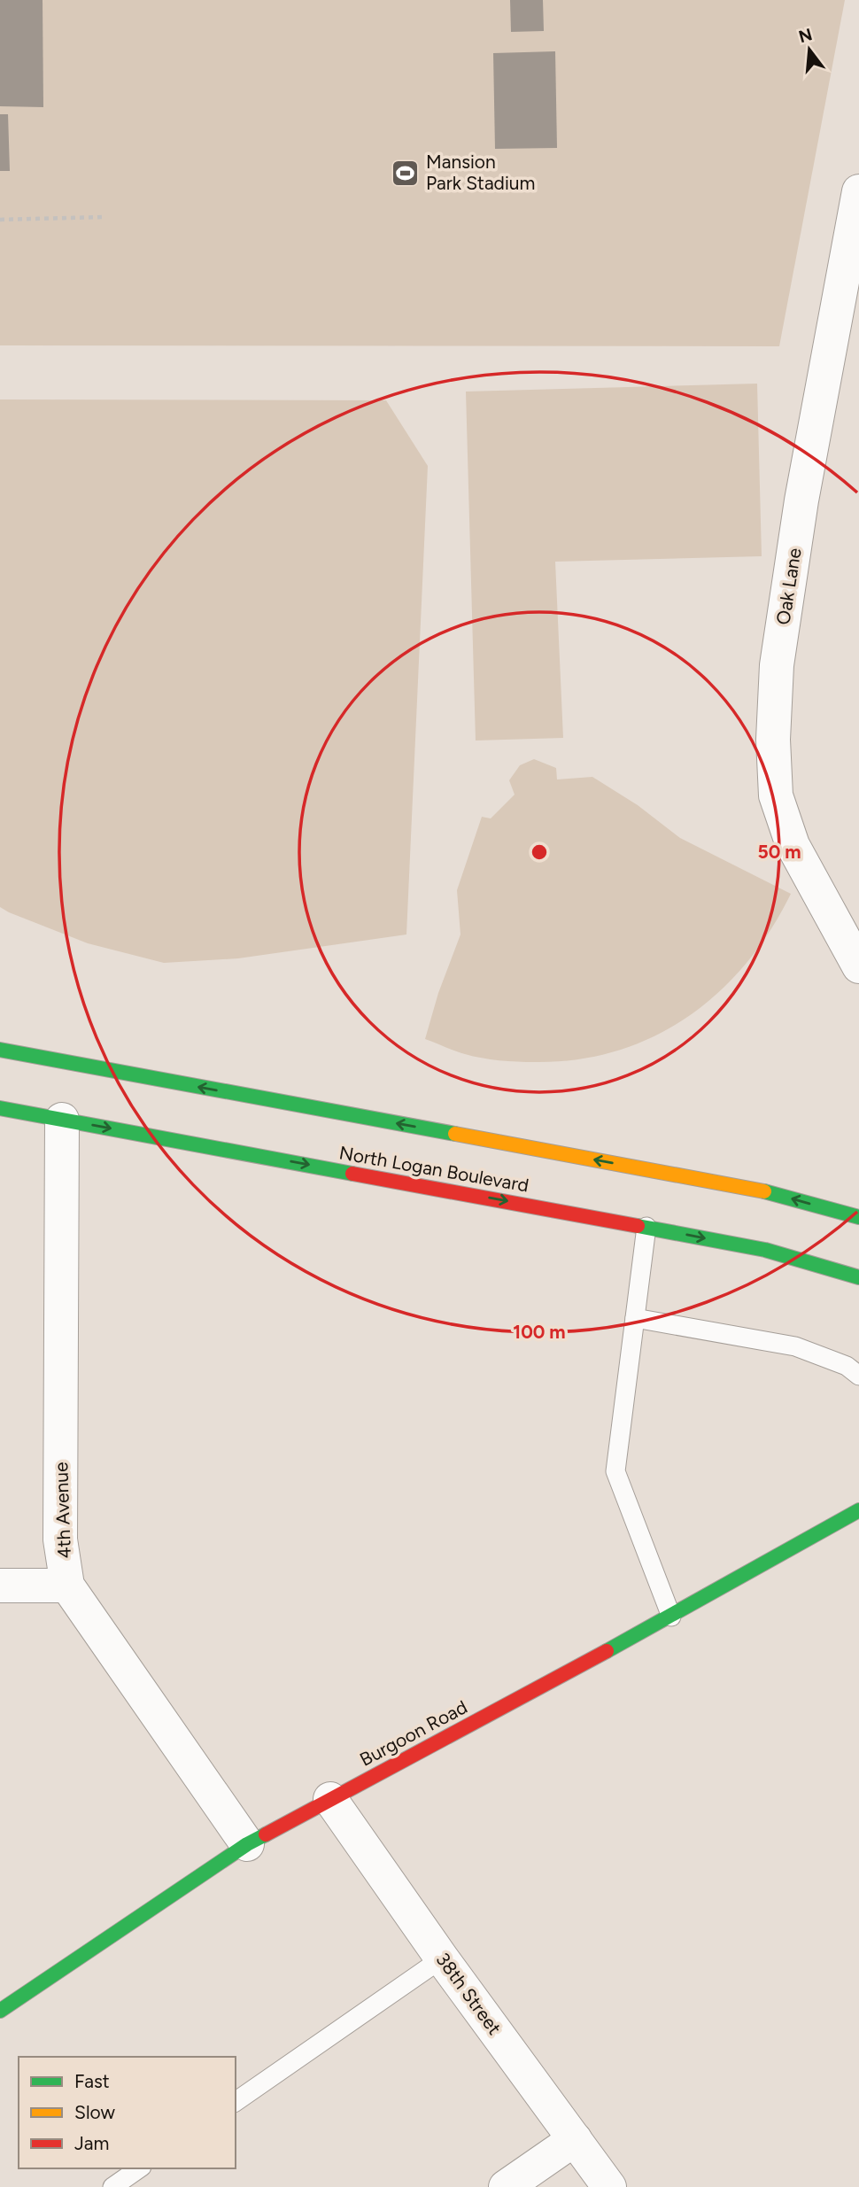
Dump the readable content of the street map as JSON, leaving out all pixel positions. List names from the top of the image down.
{
  "streets": {
    "main road": ["North Logan Boulevard", "Burgoon Road"],
    "street": ["Oak Lane", "4th Avenue", "38th Street"]
  },
  "crossings": [
    ["North Logan Boulevard", "4th Avenue"],
    ["4th Avenue", "Burgoon Road"],
    ["Burgoon Road", "38th Street"]
  ],
  "places": {
    "sports": ["Mansion Park Stadium"]
  },
  "legend": ["Fast", "Slow", "Jam"],
  "north": "top",
  "rings": ["50 m", "100 m"]
}
